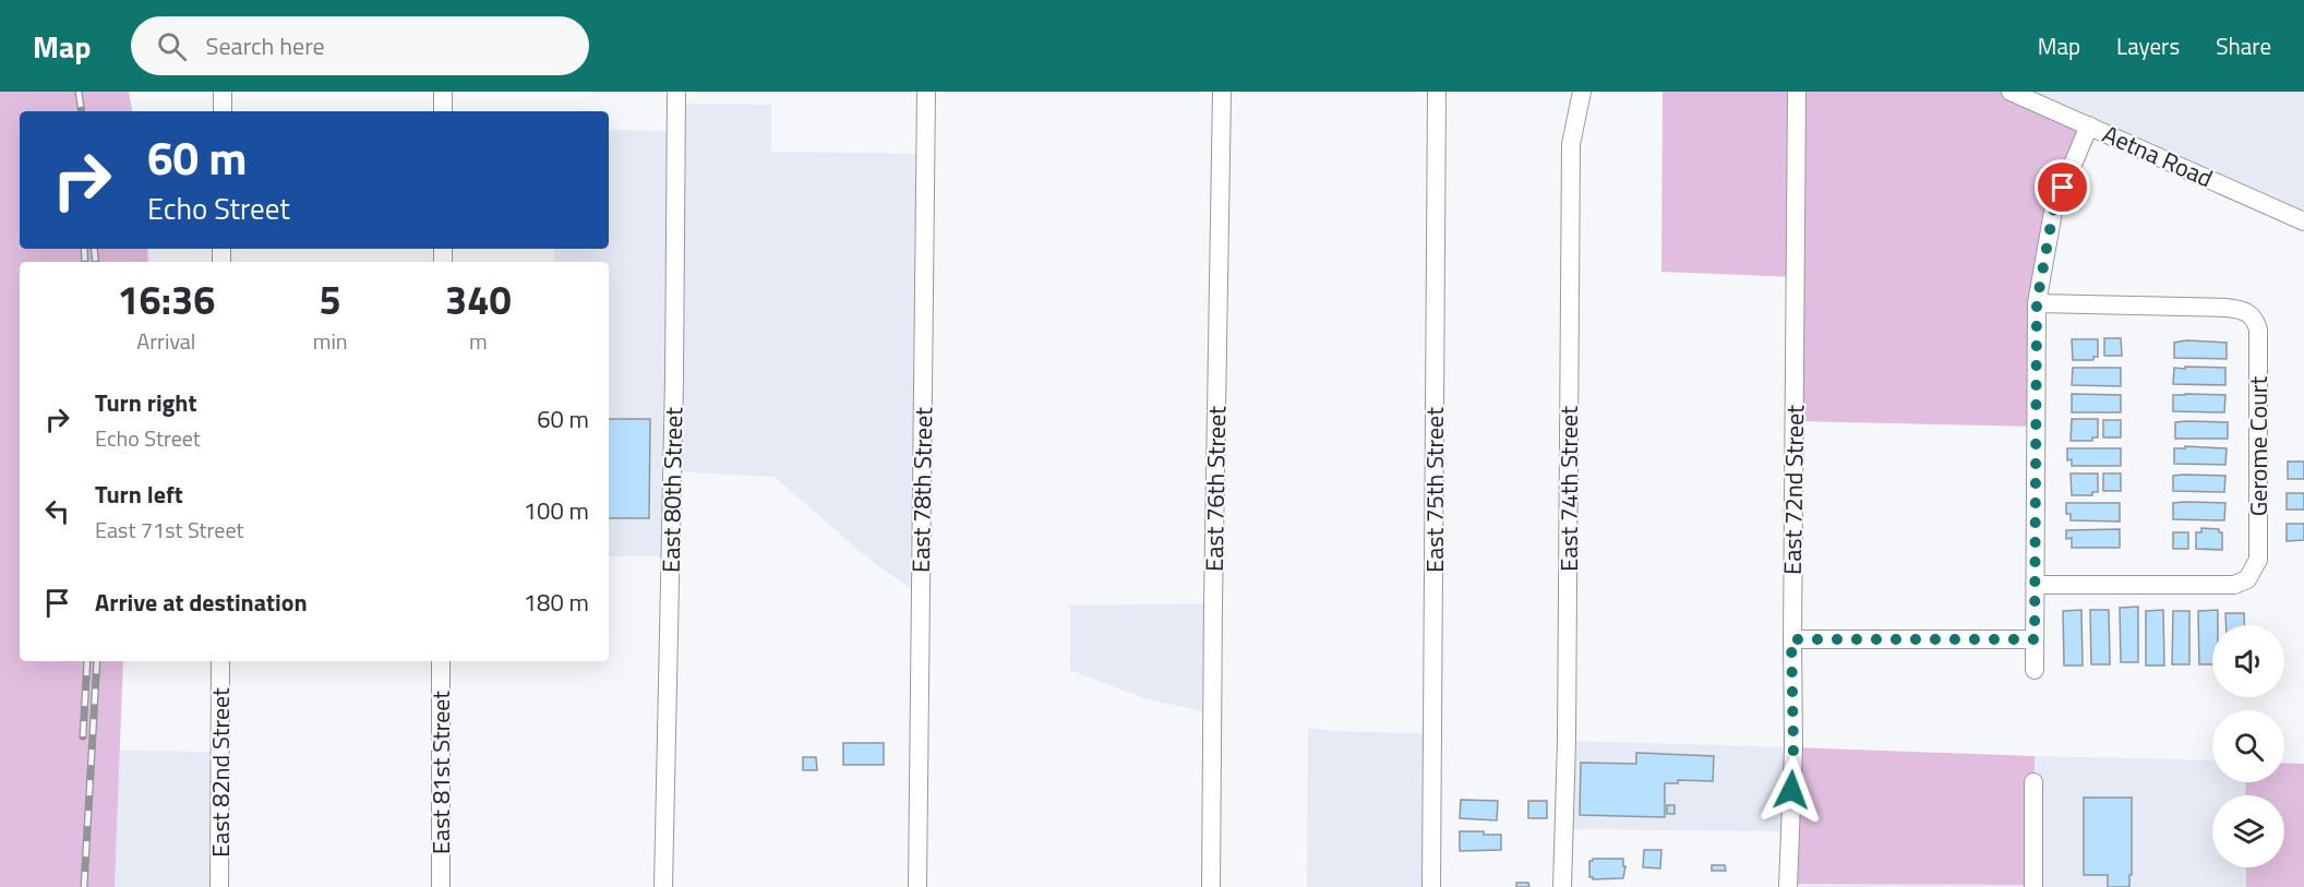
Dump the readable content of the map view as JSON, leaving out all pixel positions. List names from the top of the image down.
{
  "streets": {
    "street": [
      "Aetna Road",
      "Gerome Court",
      "East 76th Street",
      "East 74th Street",
      "East 80th Street",
      "East 78th Street",
      "East 75th Street",
      "East 72nd Street",
      "East 82nd Street",
      "East 81st Street"
    ]
  },
  "page": {
    "header": "Map",
    "search": "Search here",
    "nav": ["Map", "Layers", "Share"],
    "turn": ["60 m", "Echo Street"],
    "eta": [
      "16:36",
      "Arrival",
      "5",
      "min",
      "340",
      "m"
    ],
    "list": [
      {
        "name": "Turn right",
        "note": "Echo Street",
        "value": "60 m"
      },
      {
        "name": "Turn left",
        "note": "East 71st Street",
        "value": "100 m"
      },
      {
        "name": "Arrive at destination",
        "value": "180 m"
      }
    ]
  }
}
